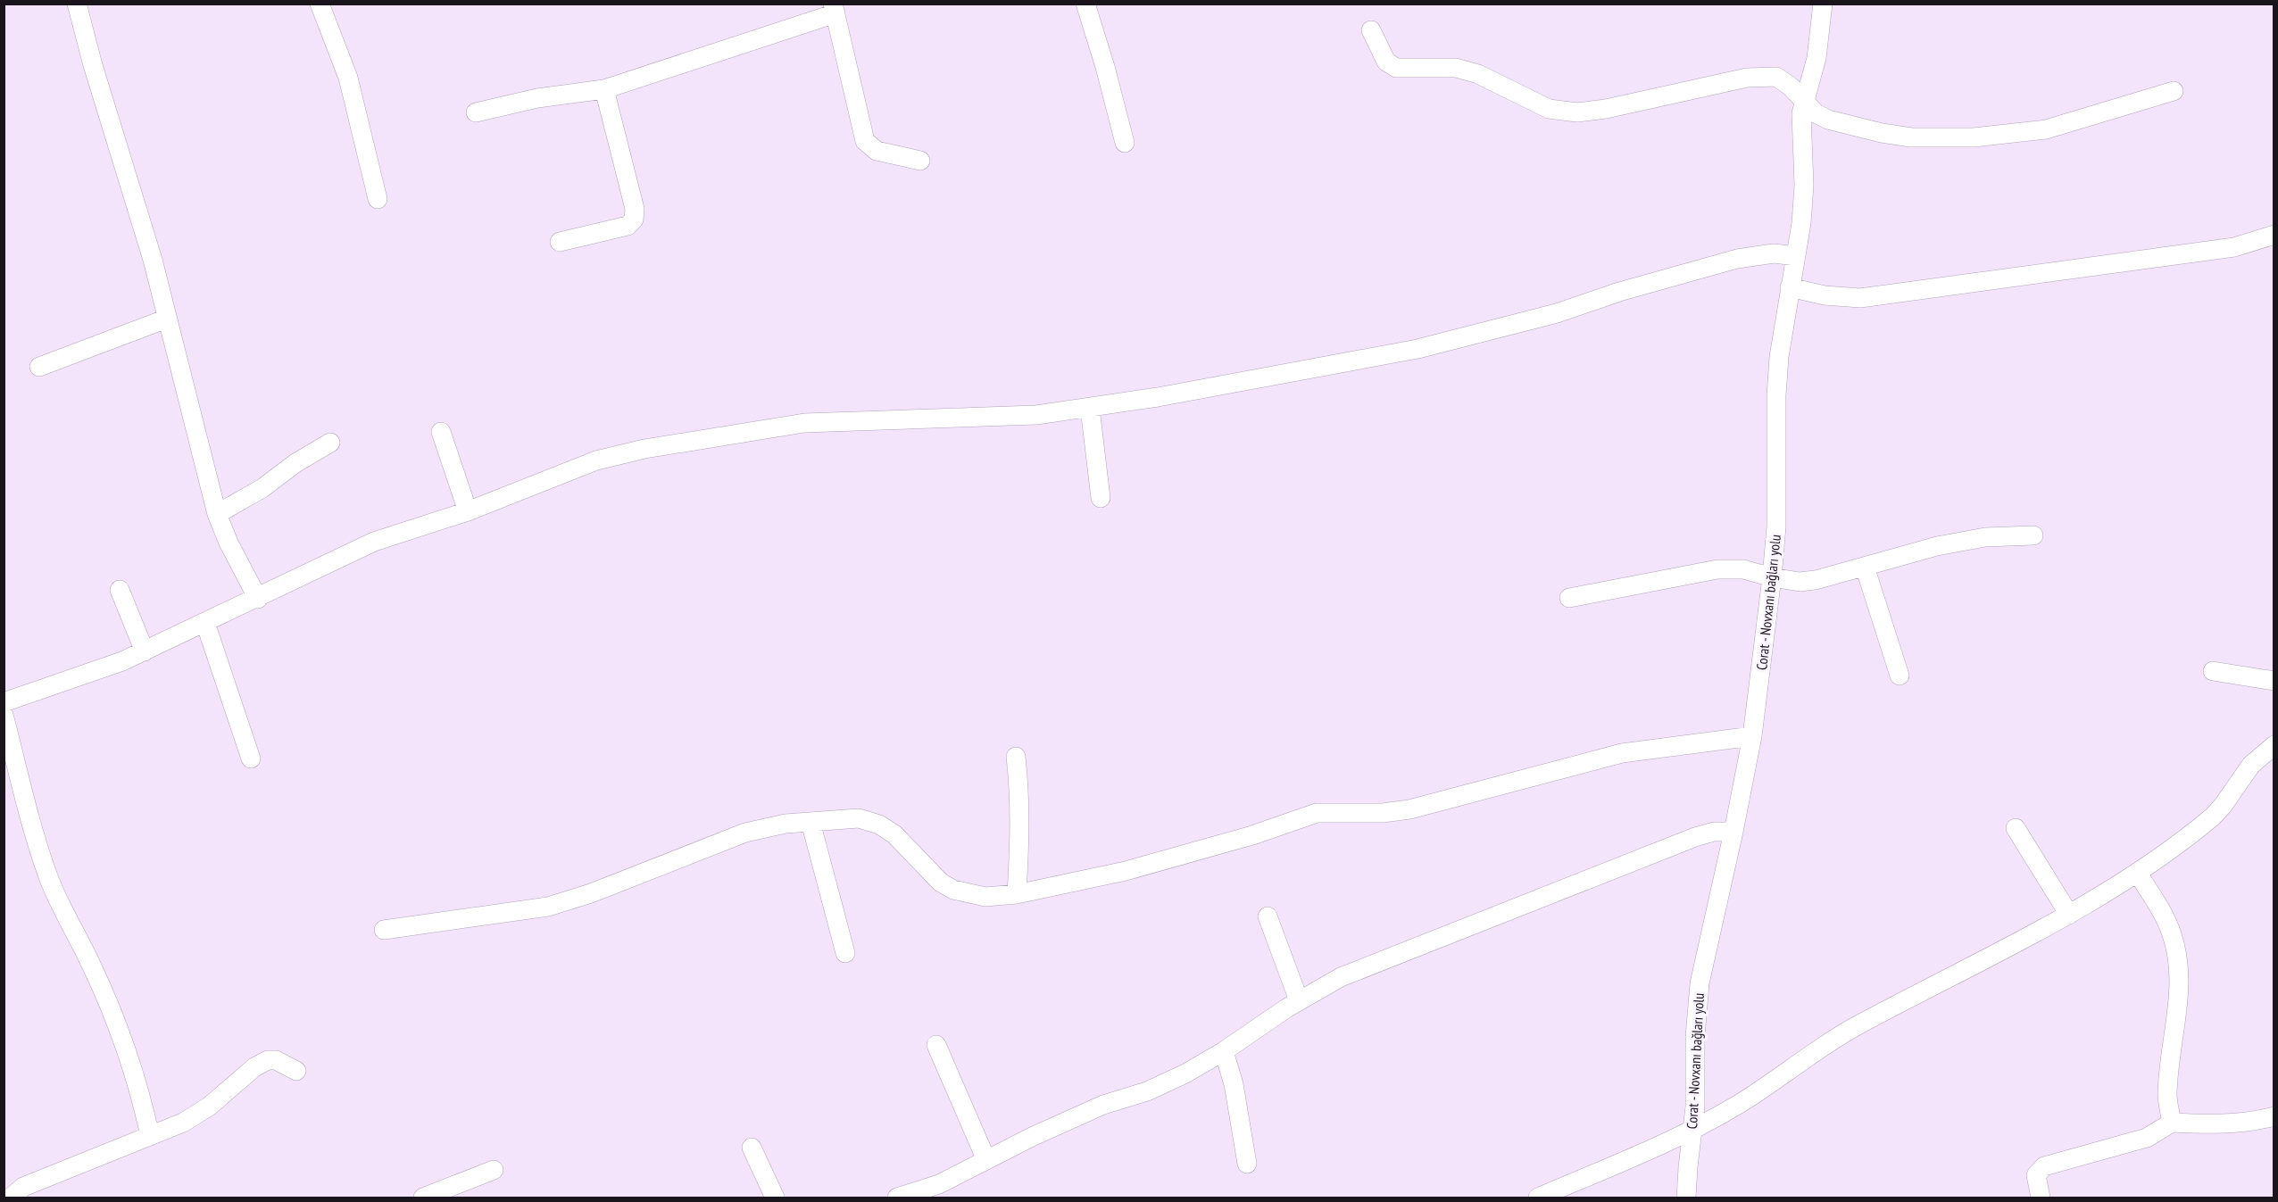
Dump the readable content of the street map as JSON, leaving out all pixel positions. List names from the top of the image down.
{
  "streets": {
    "street": ["Corat - Novxanı bağları yolu"]
  }
}
